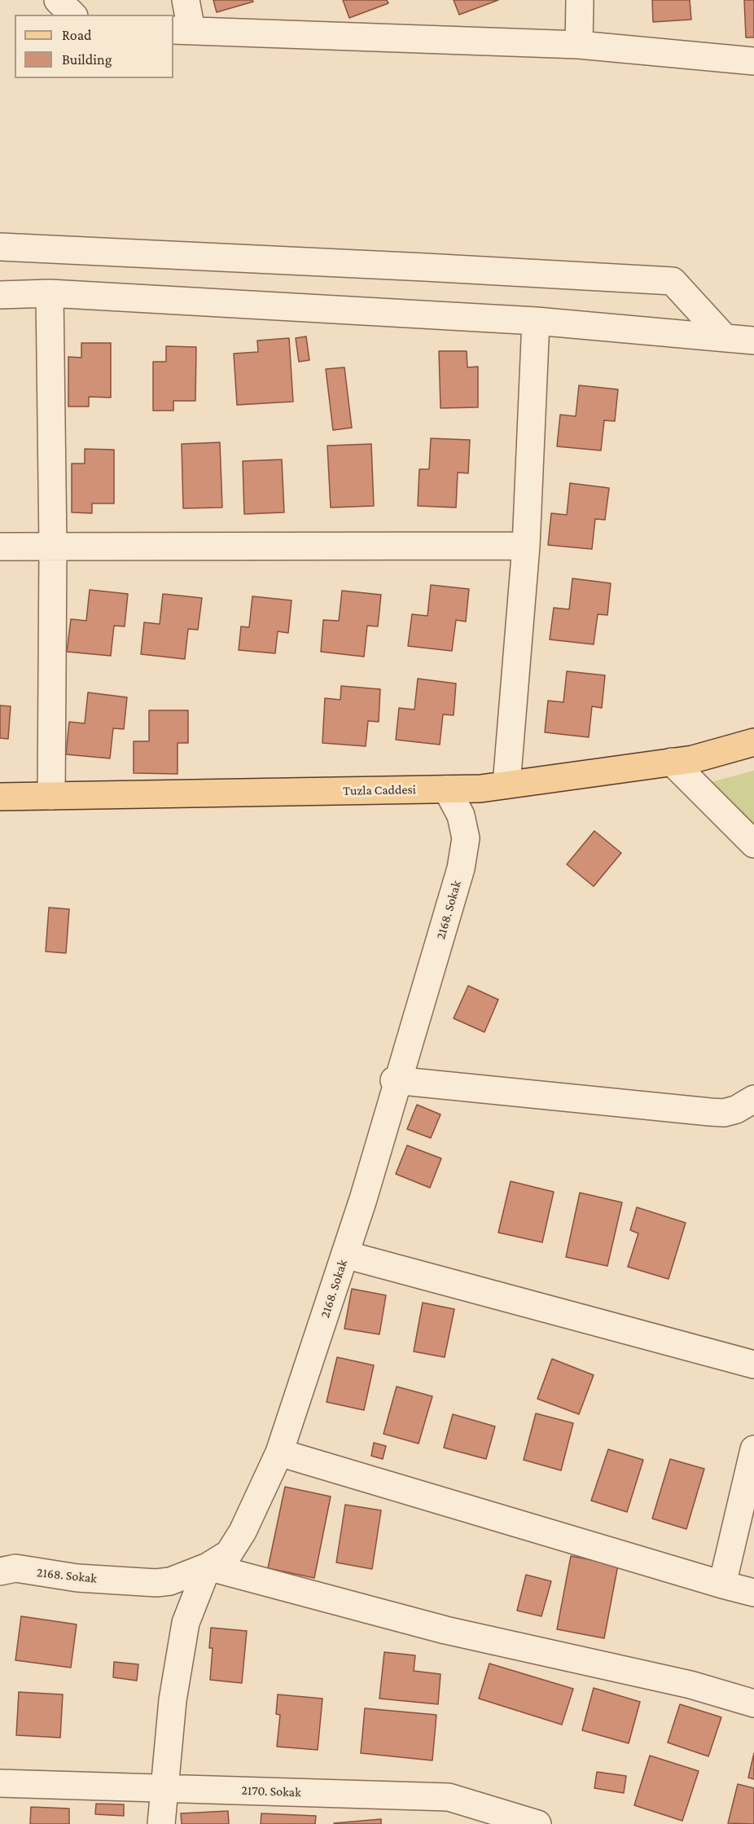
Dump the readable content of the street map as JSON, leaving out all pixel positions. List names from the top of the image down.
{
  "streets": {
    "main road": ["Tuzla Caddesi"],
    "street": ["2168. Sokak", "2170. Sokak"]
  },
  "crossings": [
    ["Tuzla Caddesi", "2168. Sokak"]
  ],
  "legend": ["Road", "Building"]
}
